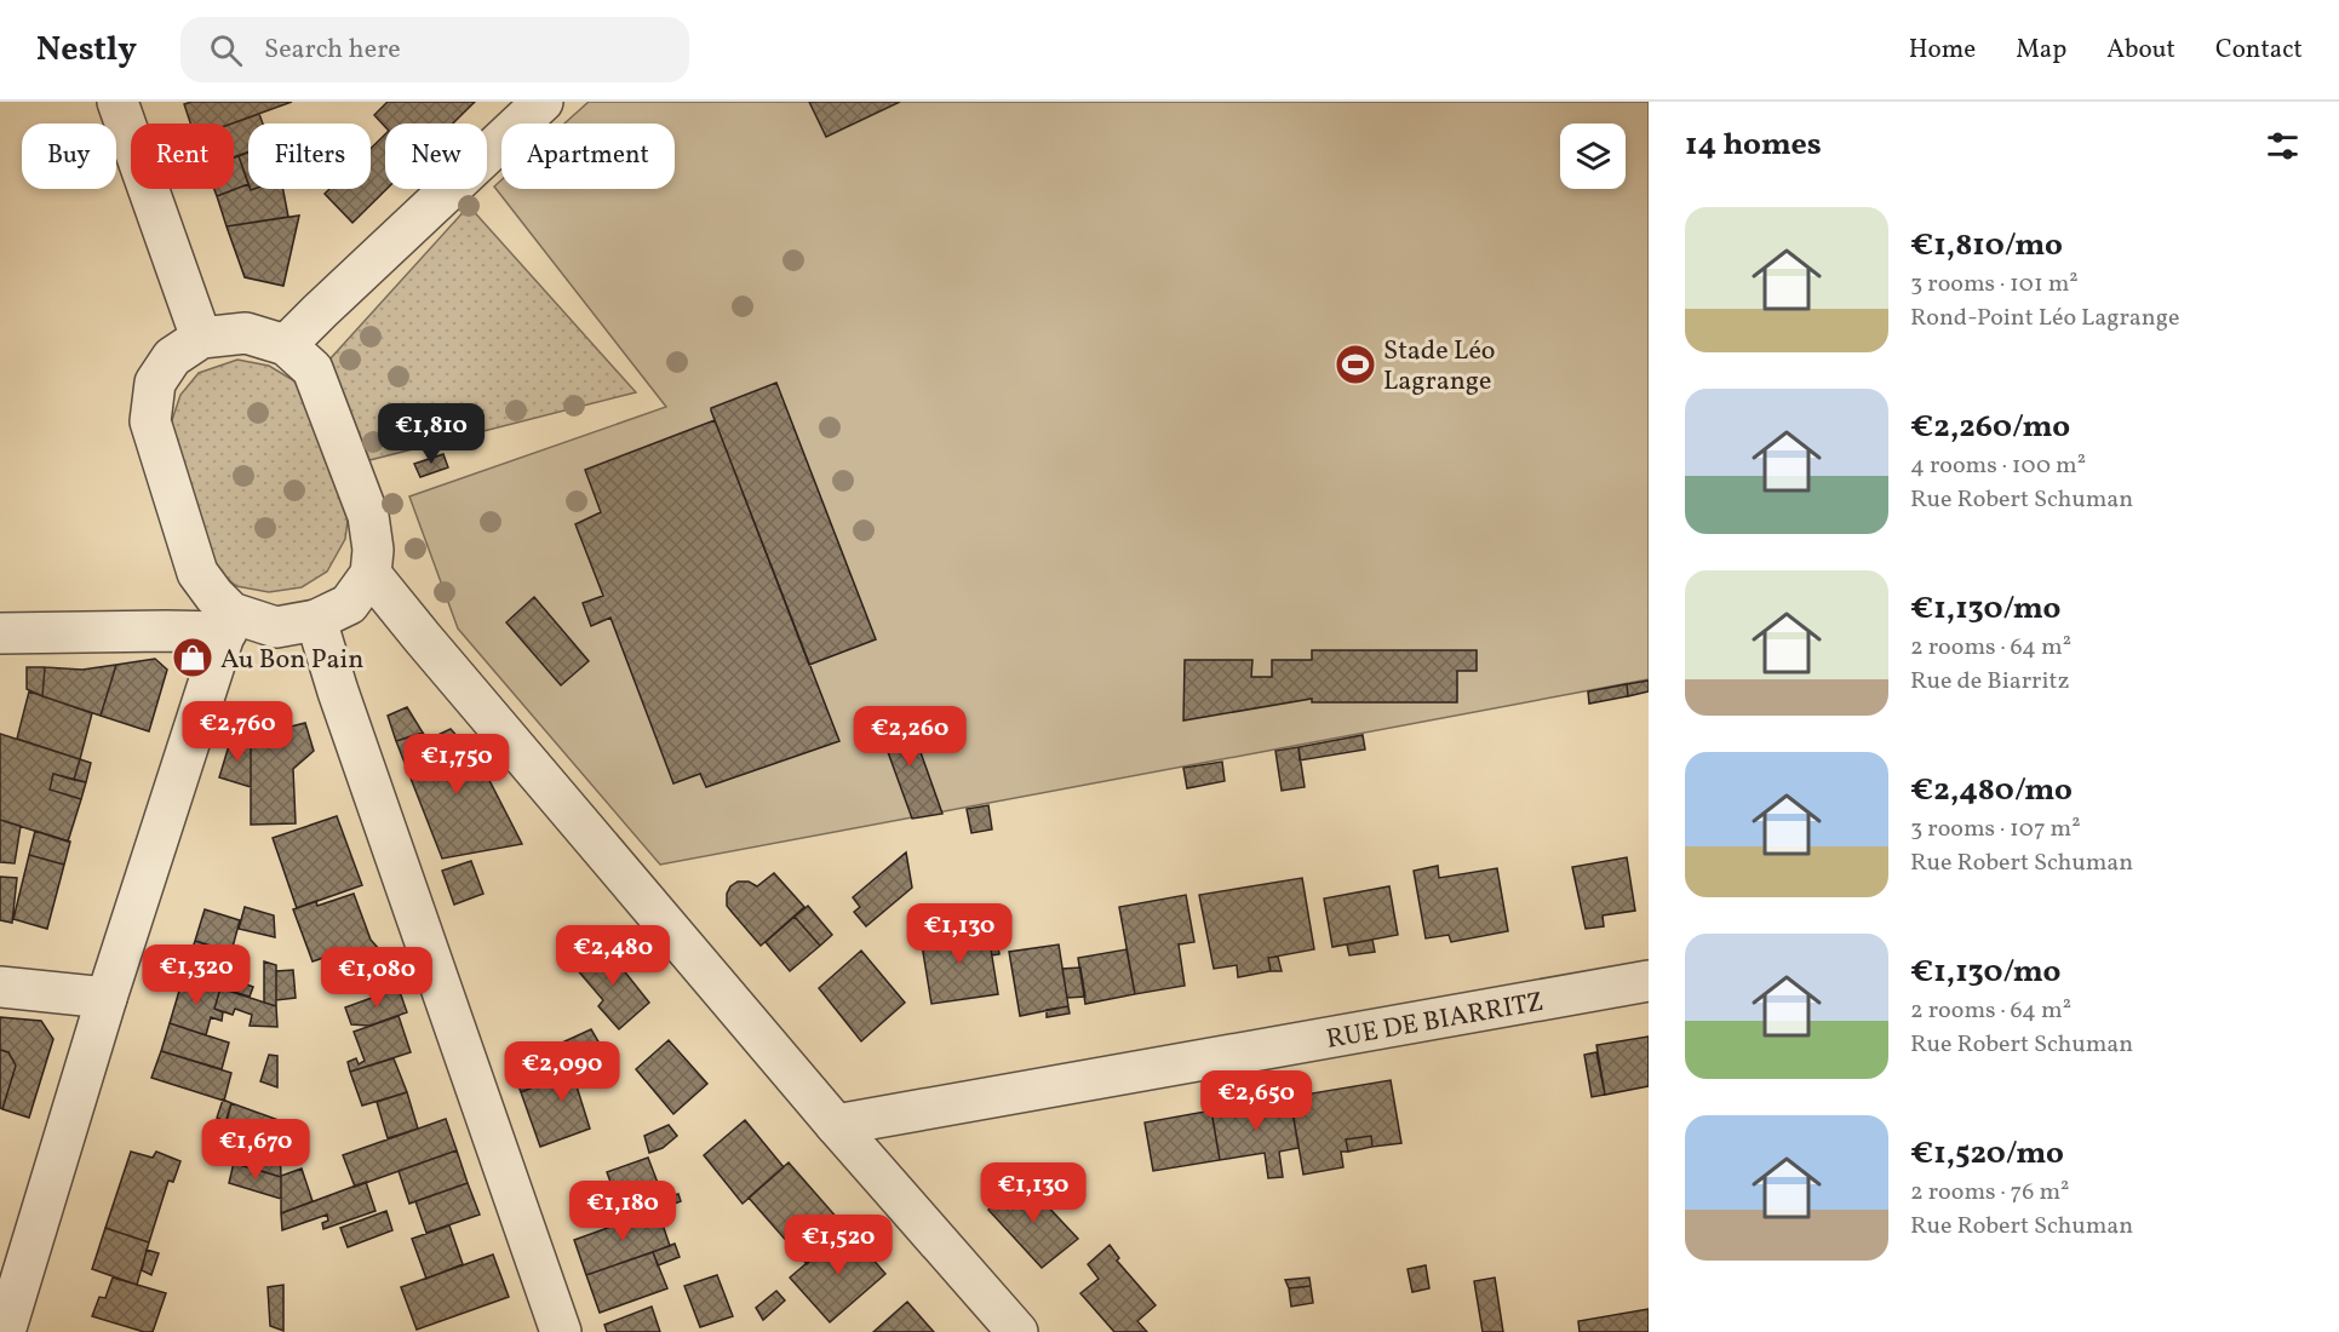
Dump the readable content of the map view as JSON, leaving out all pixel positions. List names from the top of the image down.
{
  "streets": {
    "street": ["RUE DE BIARRITZ"]
  },
  "places": {
    "sports": ["Stade Léo Lagrange"],
    "shop": ["Au Bon Pain"]
  },
  "page": {
    "header": "Nestly",
    "search": "Search here",
    "nav": [
      "Home",
      "Map",
      "About",
      "Contact"
    ],
    "heading": "14 homes",
    "chip": [
      "Buy",
      "Rent",
      "Filters",
      "New",
      "Apartment"
    ],
    "list": [
      {
        "name": "€1,810/mo",
        "note": "3 rooms · 101 m² · Rond-Point Léo Lagrange"
      },
      {
        "name": "€2,260/mo",
        "note": "4 rooms · 100 m² · Rue Robert Schuman"
      },
      {
        "name": "€1,130/mo",
        "note": "2 rooms · 64 m² · Rue de Biarritz"
      },
      {
        "name": "€2,480/mo",
        "note": "3 rooms · 107 m² · Rue Robert Schuman"
      },
      {
        "name": "€1,130/mo",
        "note": "2 rooms · 64 m² · Rue Robert Schuman"
      },
      {
        "name": "€1,520/mo",
        "note": "2 rooms · 76 m² · Rue Robert Schuman"
      }
    ],
    "price": [
      "€1,810",
      "€2,760",
      "€2,260",
      "€1,750",
      "€1,130",
      "€2,480",
      "€1,320",
      "€1,080",
      "€2,090",
      "€2,650",
      "€1,670",
      "€1,130",
      "€1,180",
      "€1,520"
    ]
  }
}
